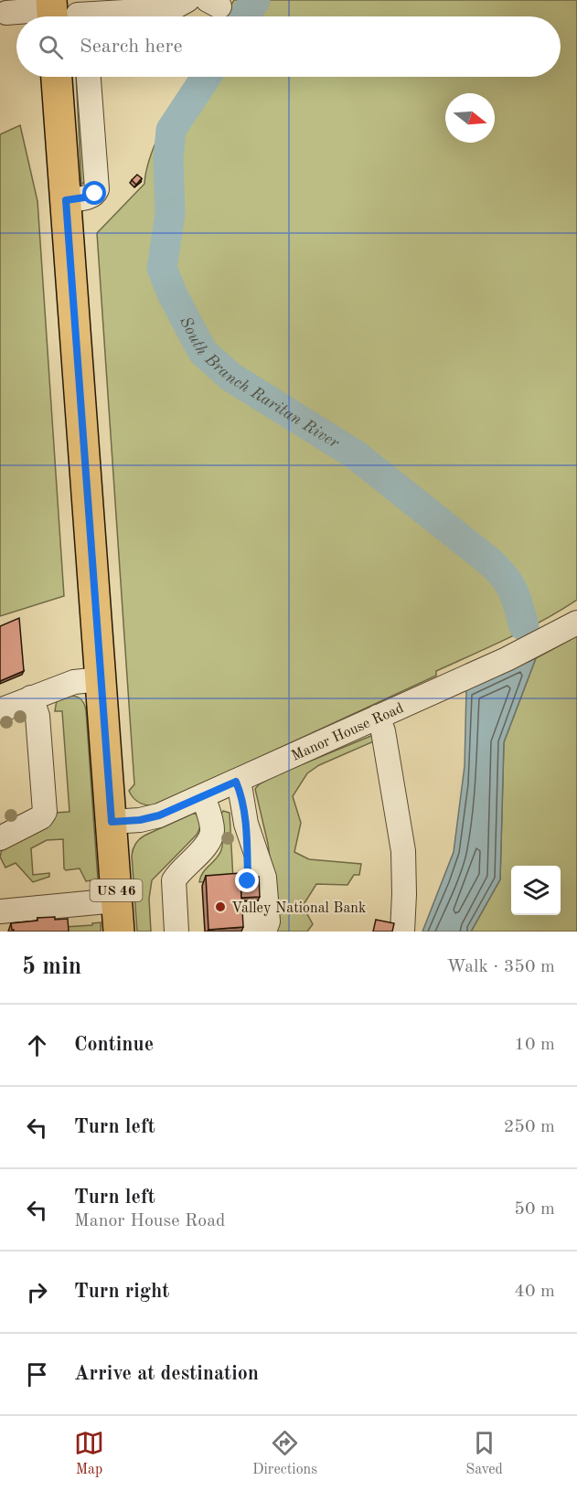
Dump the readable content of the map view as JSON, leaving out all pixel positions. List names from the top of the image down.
{
  "streets": {
    "main road": ["US 46"],
    "street": ["Manor House Road"]
  },
  "crossings": [
    ["Manor House Road", "US 46"]
  ],
  "water": ["South Branch Raritan River"],
  "places": ["Valley National Bank"],
  "north": "right",
  "page": {
    "search": "Search here",
    "heading": ["5 min", "Walk · 350 m"],
    "list": [
      ["Continue", "10 m"],
      ["Turn left", "250 m"],
      ["Turn left", "Manor House Road", "50 m"],
      ["Turn right", "40 m"],
      "Arrive at destination"
    ],
    "nav": ["Map", "Directions", "Saved"]
  }
}
